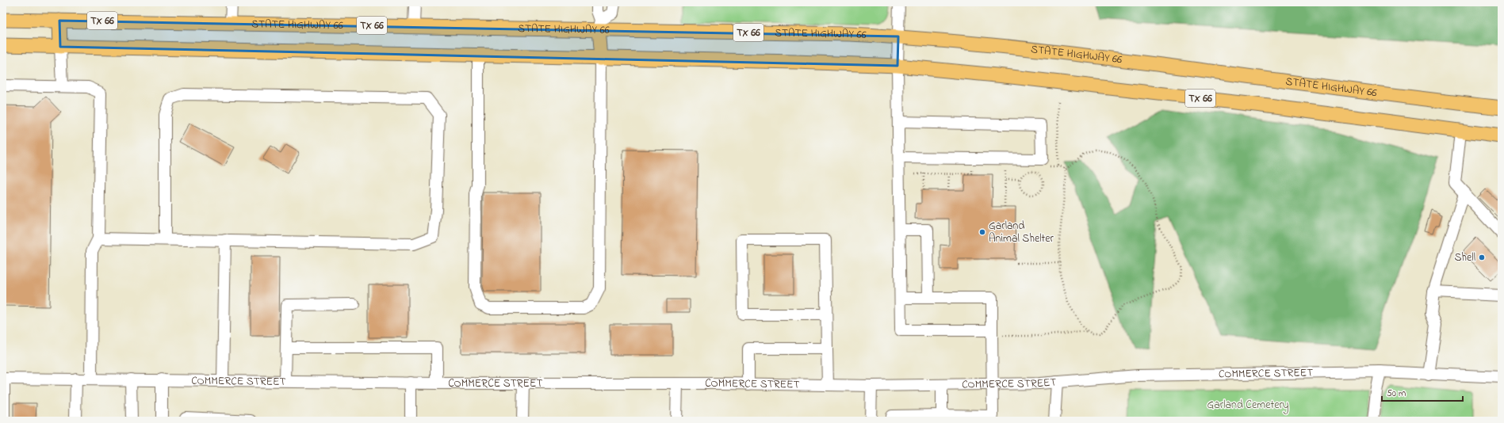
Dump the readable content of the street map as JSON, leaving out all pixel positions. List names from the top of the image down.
{
  "streets": {
    "main road": ["TX 66", "STATE HIGHWAY 66"],
    "street": ["COMMERCE STREET"]
  },
  "parks": ["Garland Cemetery"],
  "places": ["Garland Animal Shelter", "Shell"],
  "scale_bar": "50 m"
}
